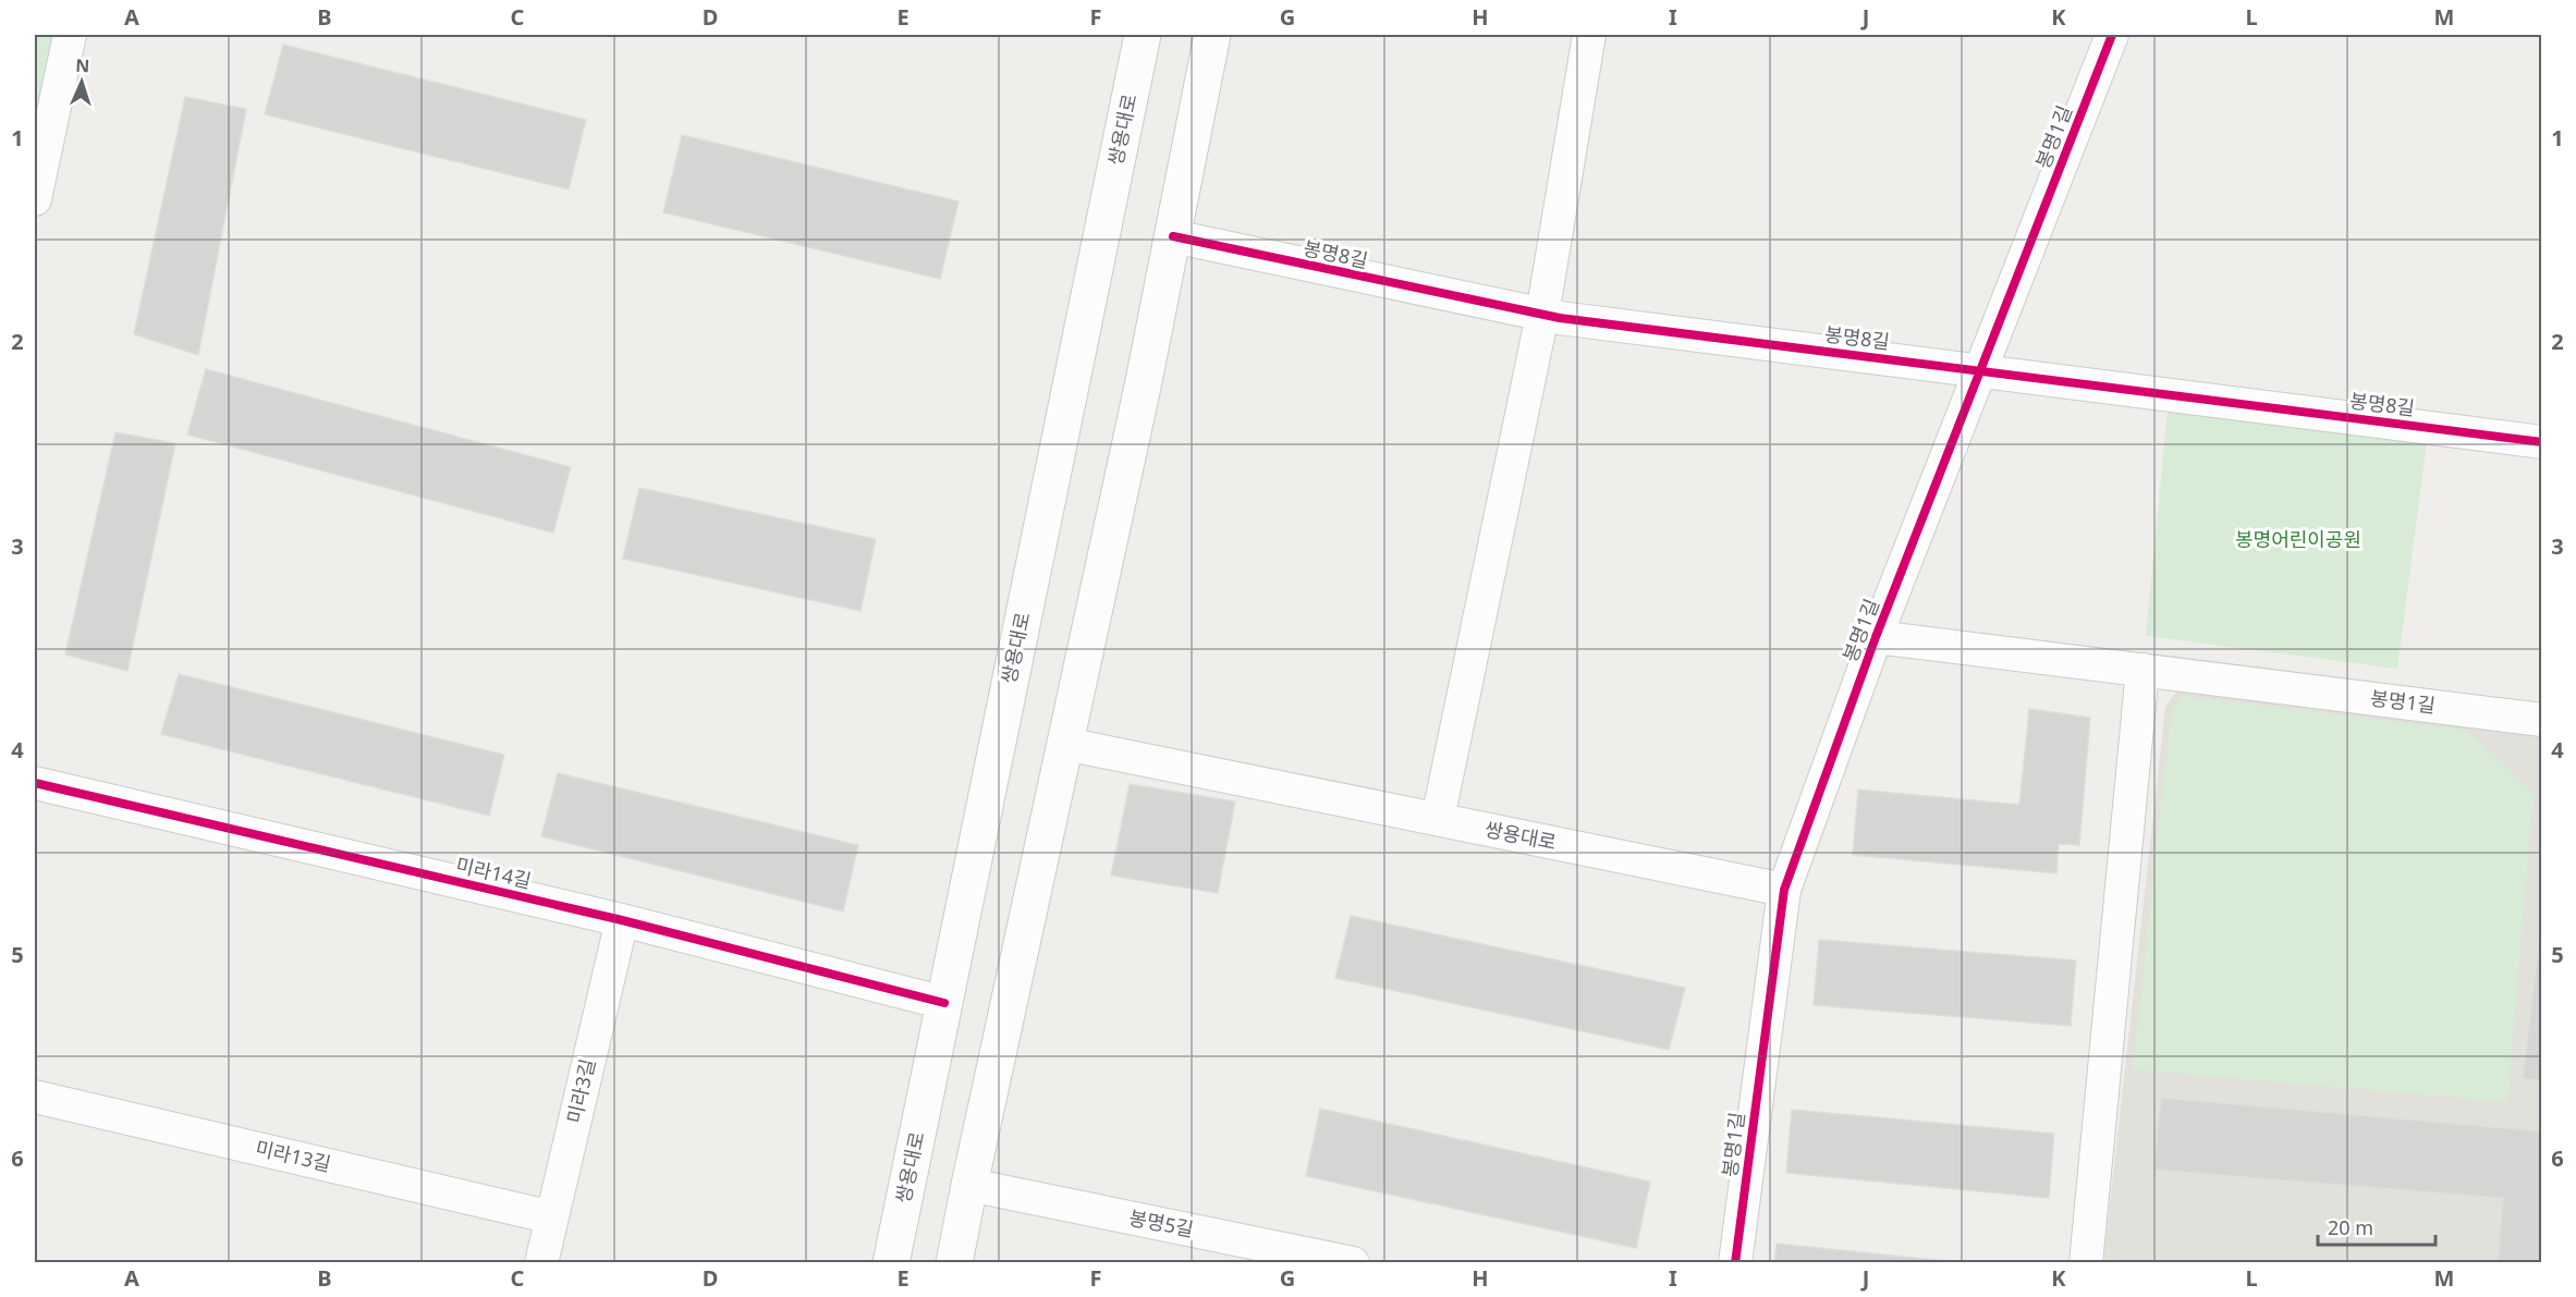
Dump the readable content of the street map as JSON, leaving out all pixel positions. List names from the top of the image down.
{
  "streets": {
    "main road": ["쌍용대로"],
    "street": [
      "봉명1길",
      "봉명8길",
      "미라14길",
      "미라3길",
      "미라13길",
      "봉명5길"
    ]
  },
  "crossings": [
    ["쌍용대로", "봉명1길"],
    ["쌍용대로", "미라14길"],
    ["봉명1길", "봉명8길"],
    ["미라14길", "미라3길"],
    ["미라3길", "미라13길"]
  ],
  "parks": ["봉명어린이공원"],
  "scale_bar": "20 m",
  "north": "top",
  "grid": {
    "columns": [
      "A",
      "B",
      "C",
      "D",
      "E",
      "F",
      "G",
      "H",
      "I",
      "J",
      "K",
      "L",
      "M"
    ],
    "rows": [
      "1",
      "2",
      "3",
      "4",
      "5",
      "6"
    ]
  }
}
